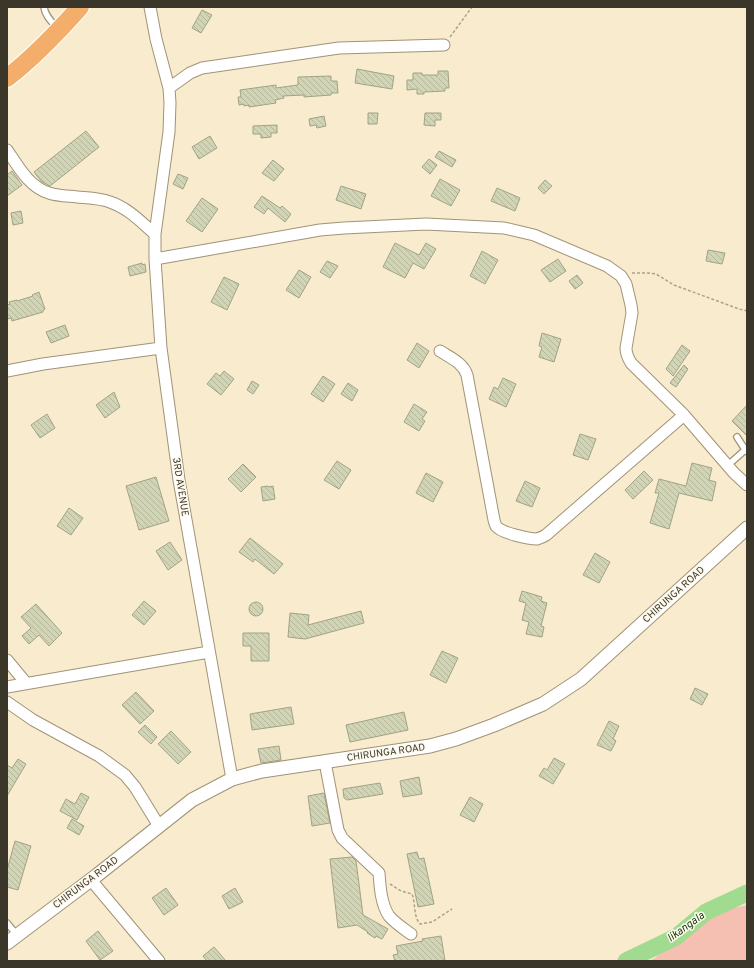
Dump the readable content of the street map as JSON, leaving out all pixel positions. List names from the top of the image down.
{
  "streets": {
    "street": ["3RD AVENUE", "CHIRUNGA ROAD"]
  },
  "crossings": [
    ["3RD AVENUE", "CHIRUNGA ROAD"]
  ],
  "water": ["likangala"]
}
